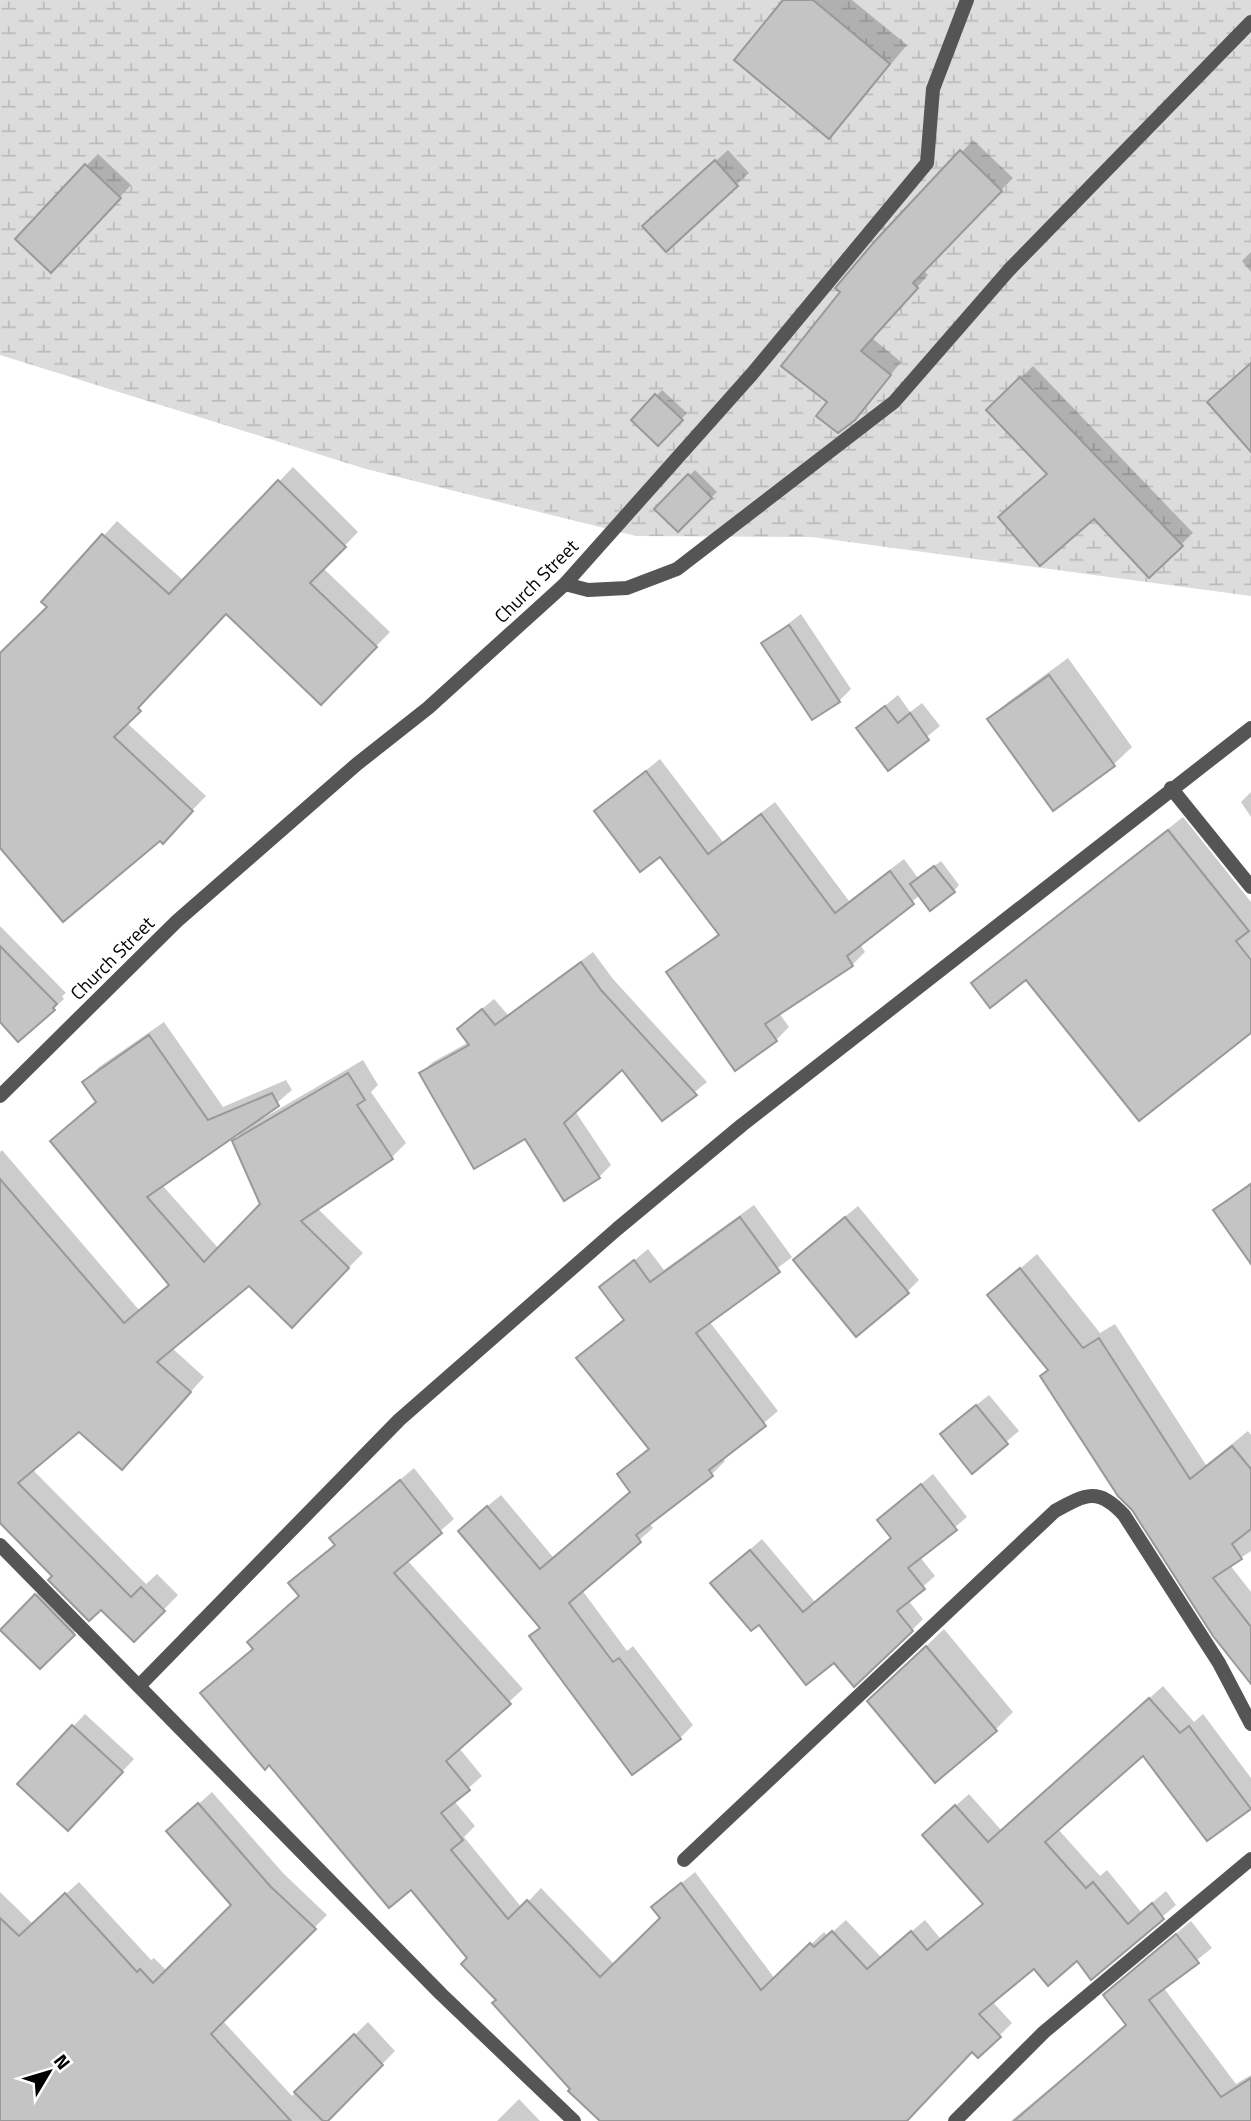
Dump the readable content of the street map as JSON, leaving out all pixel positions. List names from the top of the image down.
{
  "streets": {
    "street": ["Church Street"]
  },
  "north": "top right"
}
